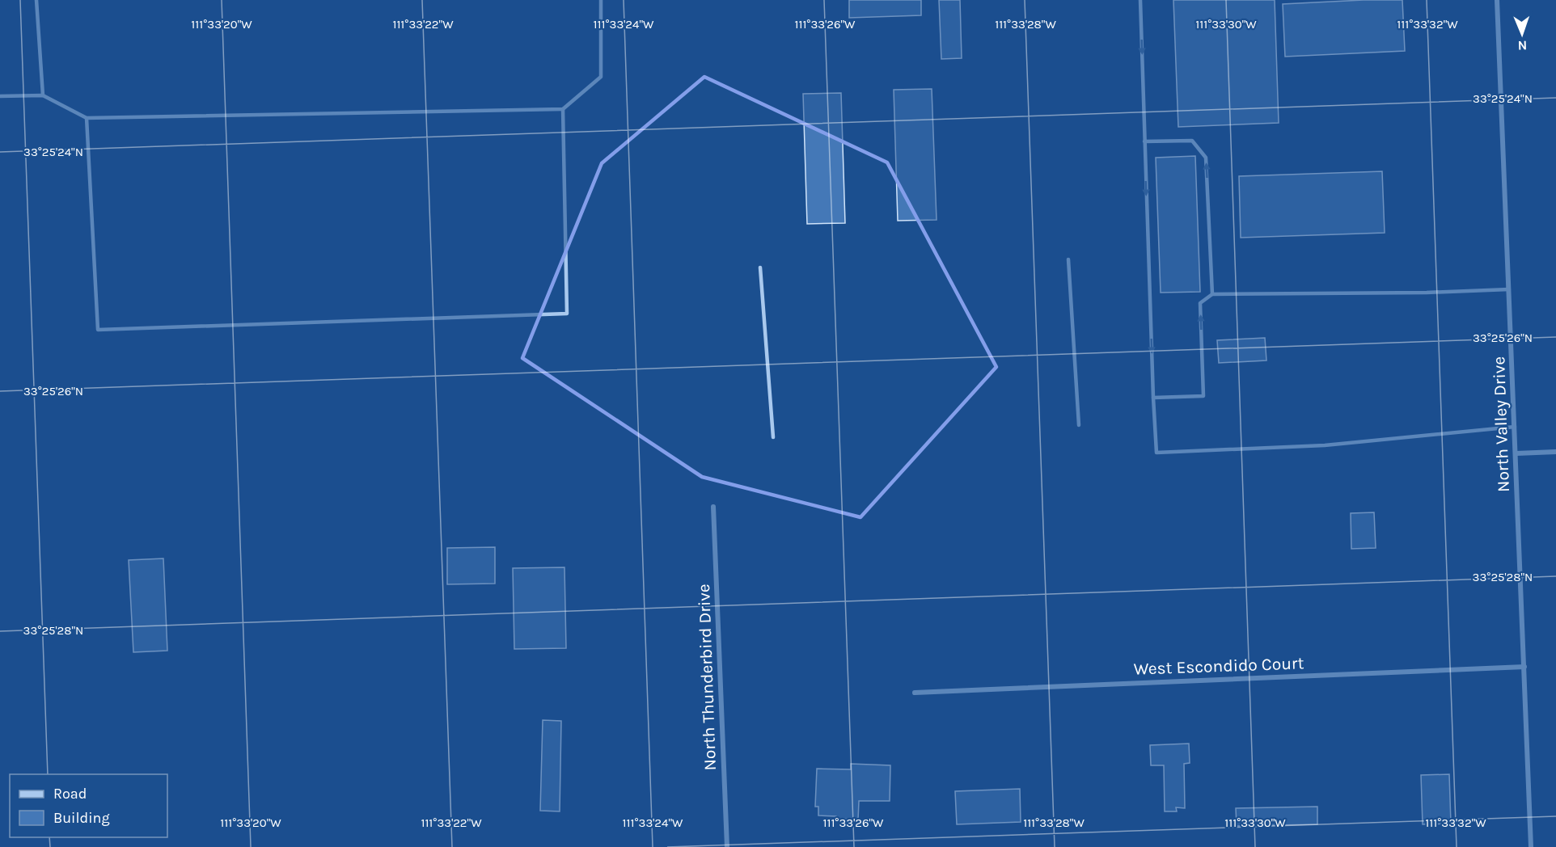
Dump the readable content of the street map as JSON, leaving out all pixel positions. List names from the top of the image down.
{
  "streets": {
    "street": ["North Valley Drive", "West Escondido Court", "North Thunderbird Drive"]
  },
  "crossings": [
    ["North Valley Drive", "West Escondido Court"]
  ],
  "legend": ["Road", "Building"],
  "north": "bottom",
  "coordinates": [
    "111°33'20\"W",
    "111°33'22\"W",
    "111°33'24\"W",
    "111°33'26\"W",
    "111°33'28\"W",
    "111°33'30\"W",
    "111°33'32\"W",
    "33°25'24\"N",
    "33°25'26\"N",
    "33°25'28\"N"
  ]
}
